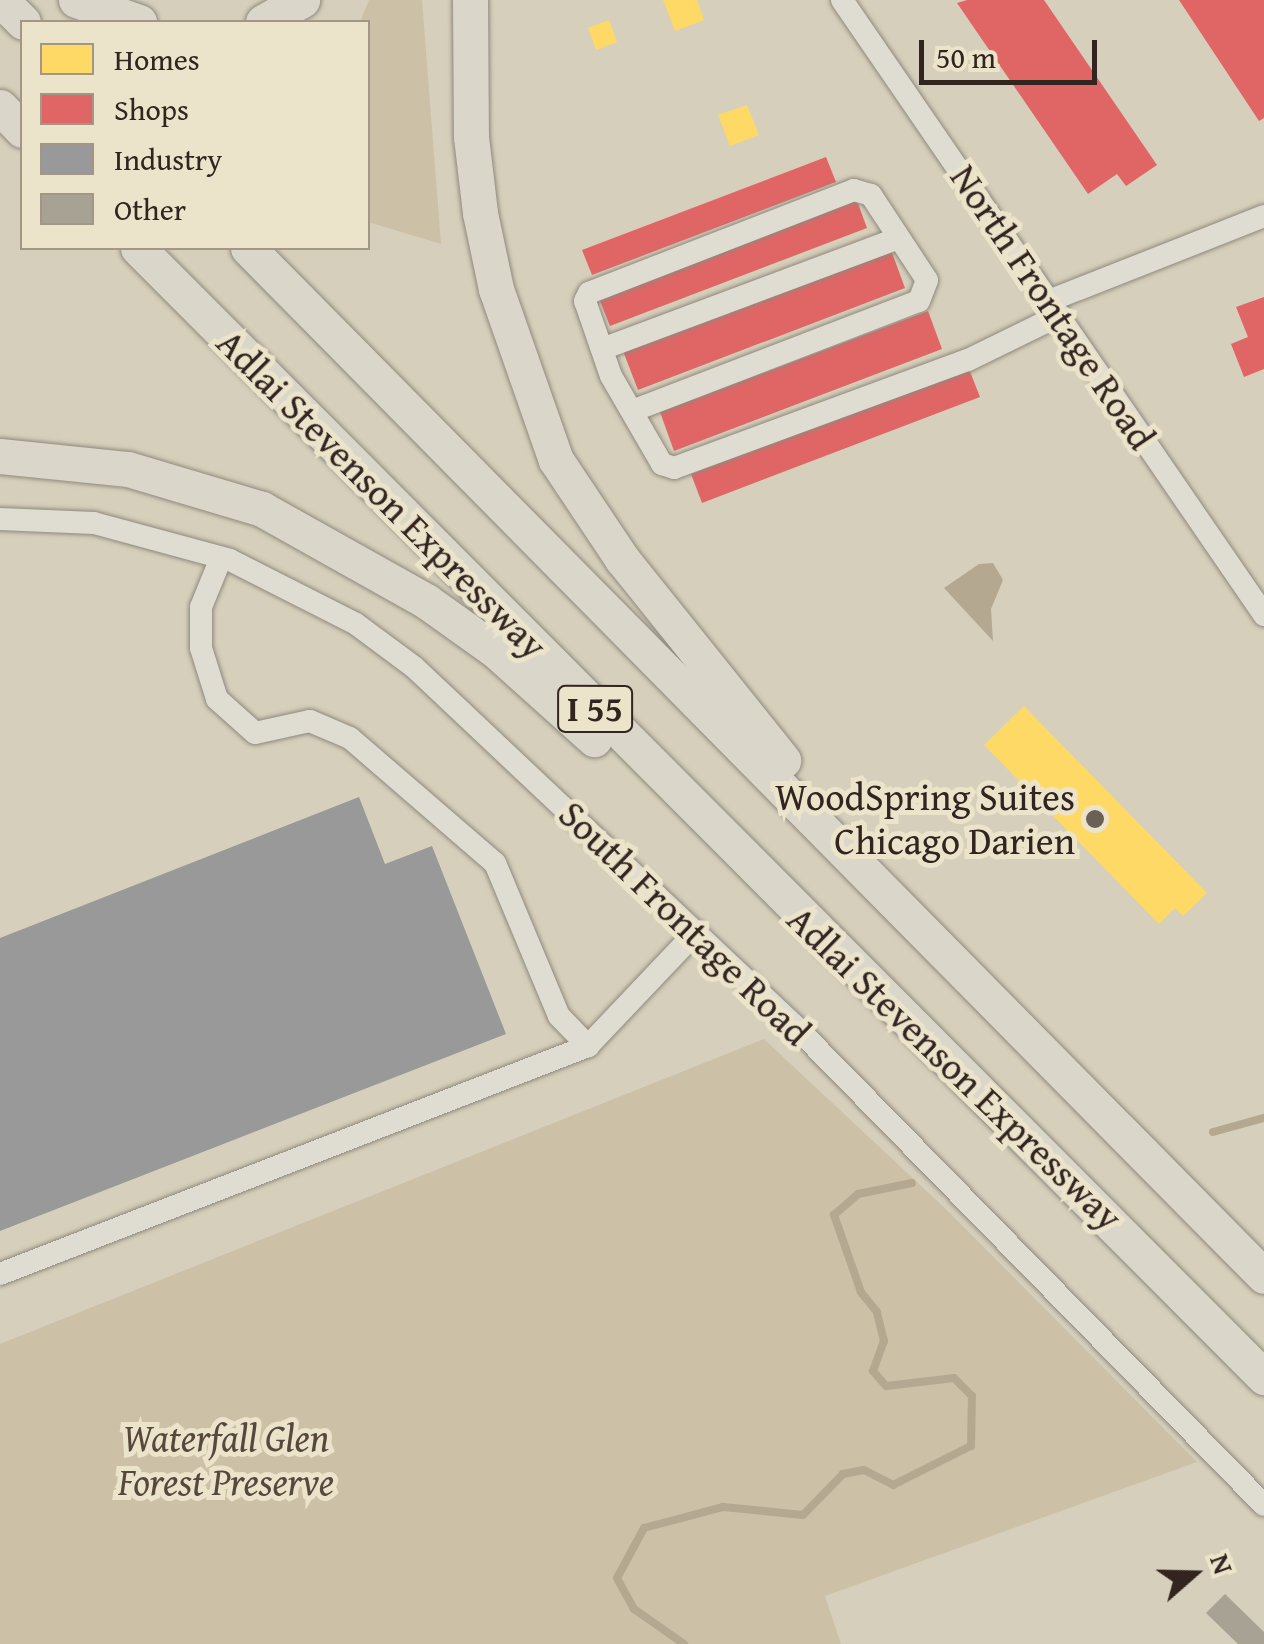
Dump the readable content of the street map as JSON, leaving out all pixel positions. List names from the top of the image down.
{
  "streets": {
    "highway": ["Adlai Stevenson Expressway", "I 55"],
    "street": ["North Frontage Road", "South Frontage Road"]
  },
  "parks": ["Waterfall Glen Forest Preserve"],
  "places": ["WoodSpring Suites Chicago Darien"],
  "legend": [
    "Homes",
    "Shops",
    "Industry",
    "Other"
  ],
  "scale_bar": "50 m",
  "north": "right"
}
